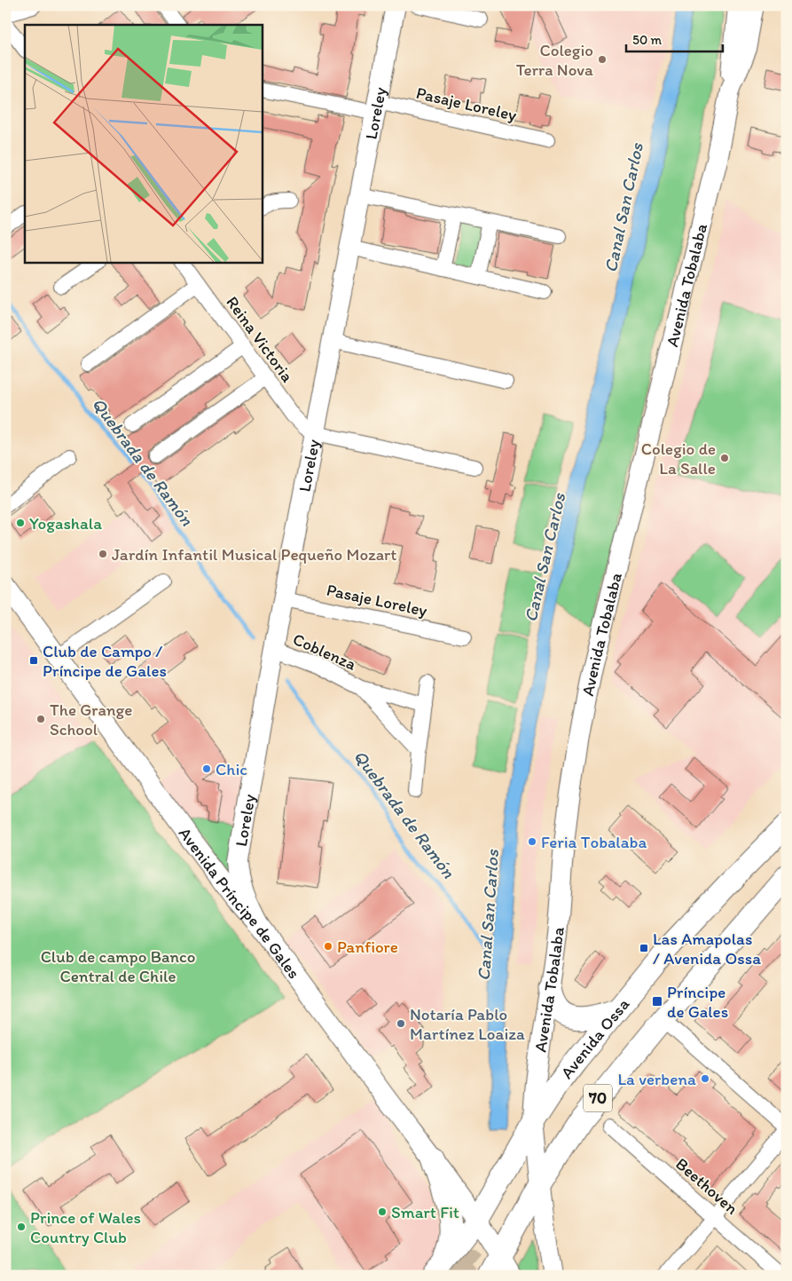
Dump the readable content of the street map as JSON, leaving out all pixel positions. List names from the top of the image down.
{
  "streets": {
    "main road": [
      "Loreley",
      "Avenida Tobalaba",
      "Avenida Príncipe de Gales",
      "Avenida Ossa",
      "70"
    ],
    "street": [
      "Pasaje Loreley",
      "Reina Victoria",
      "Coblenza",
      "Beethoven"
    ]
  },
  "crossings": [
    ["Pasaje Loreley", "Loreley"],
    ["Loreley", "Reina Victoria"],
    ["Loreley", "Coblenza"],
    ["Loreley", "Avenida Príncipe de Gales"],
    ["Avenida Tobalaba", "Avenida Ossa"],
    ["Avenida Tobalaba", "70"],
    ["Avenida Príncipe de Gales", "Avenida Ossa"]
  ],
  "water": ["Canal San Carlos", "Quebrada de Ramón"],
  "parks": ["Club de campo Banco Central de Chile"],
  "places": {
    "other": [
      "Colegio Terra Nova",
      "Colegio de La Salle",
      "Yogashala",
      "Jardín Infantil Musical Pequeño Mozart",
      "The Grange School",
      "Chic",
      "Feria Tobalaba",
      "Panfiore",
      "Notaría Pablo Martínez Loaiza",
      "La verbena",
      "Smart Fit",
      "Prince of Wales Country Club"
    ],
    "transit": ["Club de Campo / Príncipe de Gales", "Las Amapolas / Avenida Ossa", "Príncipe de Gales"]
  },
  "scale_bar": "50 m"
}
